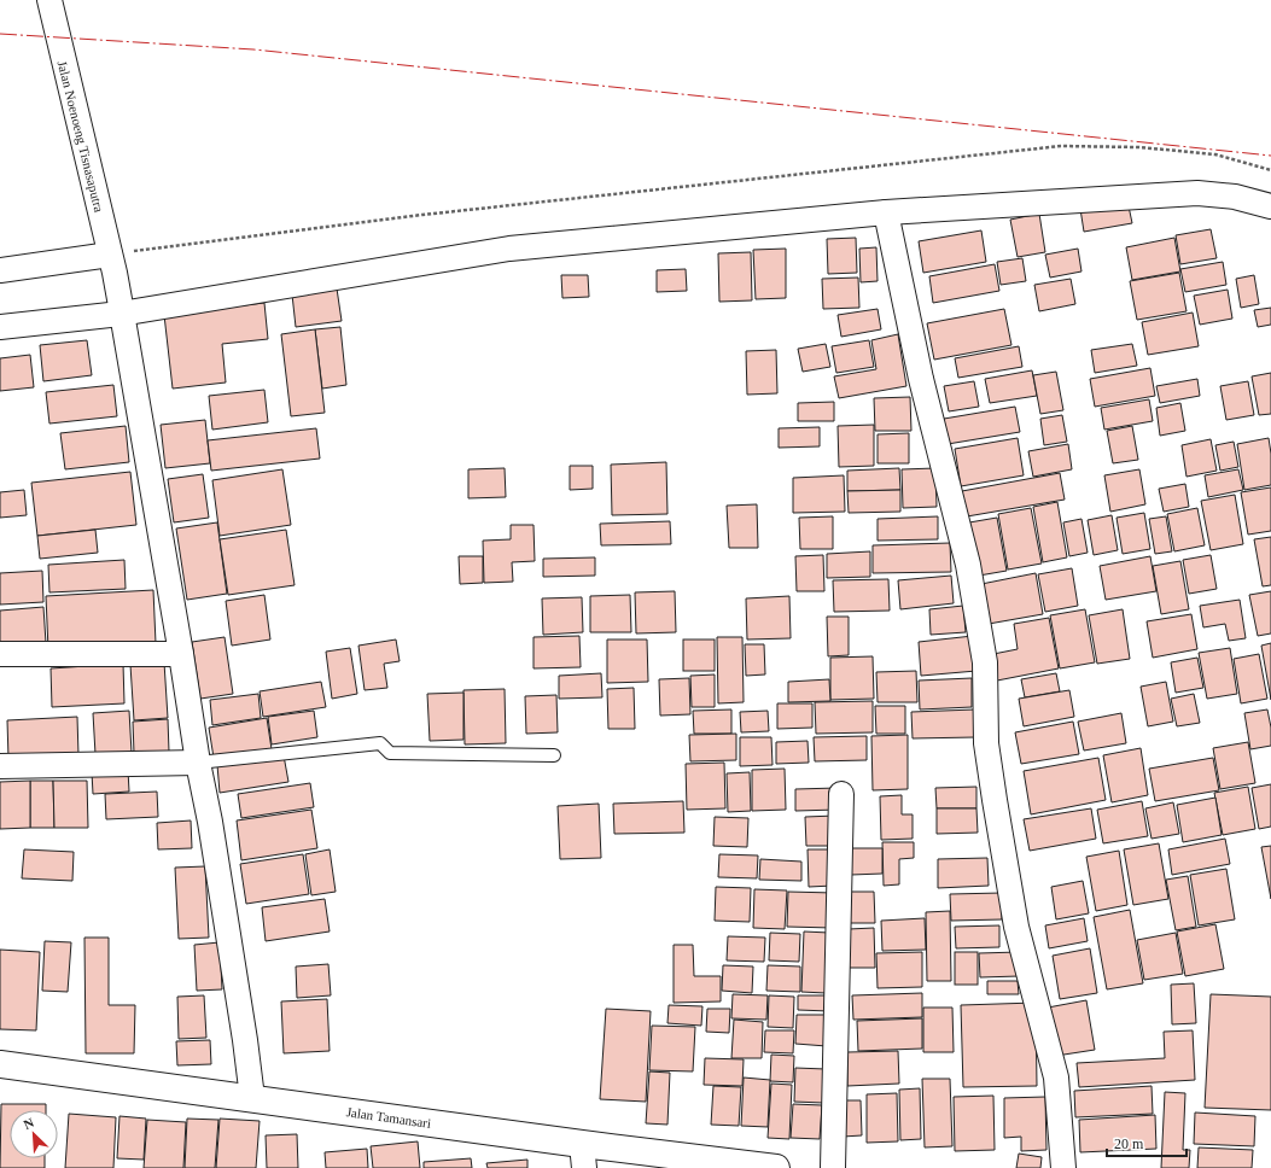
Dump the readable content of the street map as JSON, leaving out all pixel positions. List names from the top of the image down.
{
  "streets": {
    "main road": ["Jalan Tamansari"],
    "street": ["Jalan Noenoeng Tisnasaputra"]
  },
  "crossings": [
    ["Jalan Noenoeng Tisnasaputra", "Jalan Tamansari"]
  ],
  "scale_bar": "20 m",
  "north": "top left"
}
